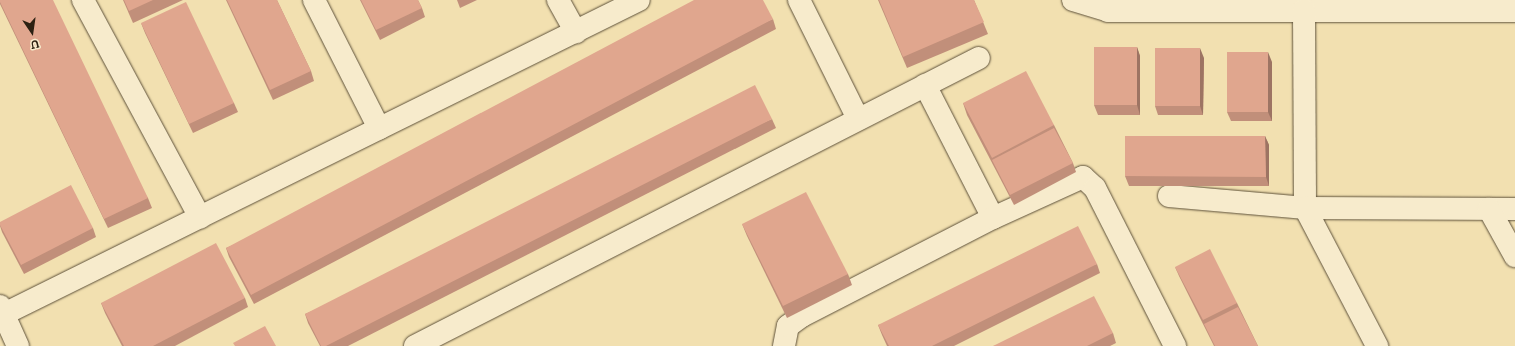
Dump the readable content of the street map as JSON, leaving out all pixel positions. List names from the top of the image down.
{
  "north": "bottom"
}
